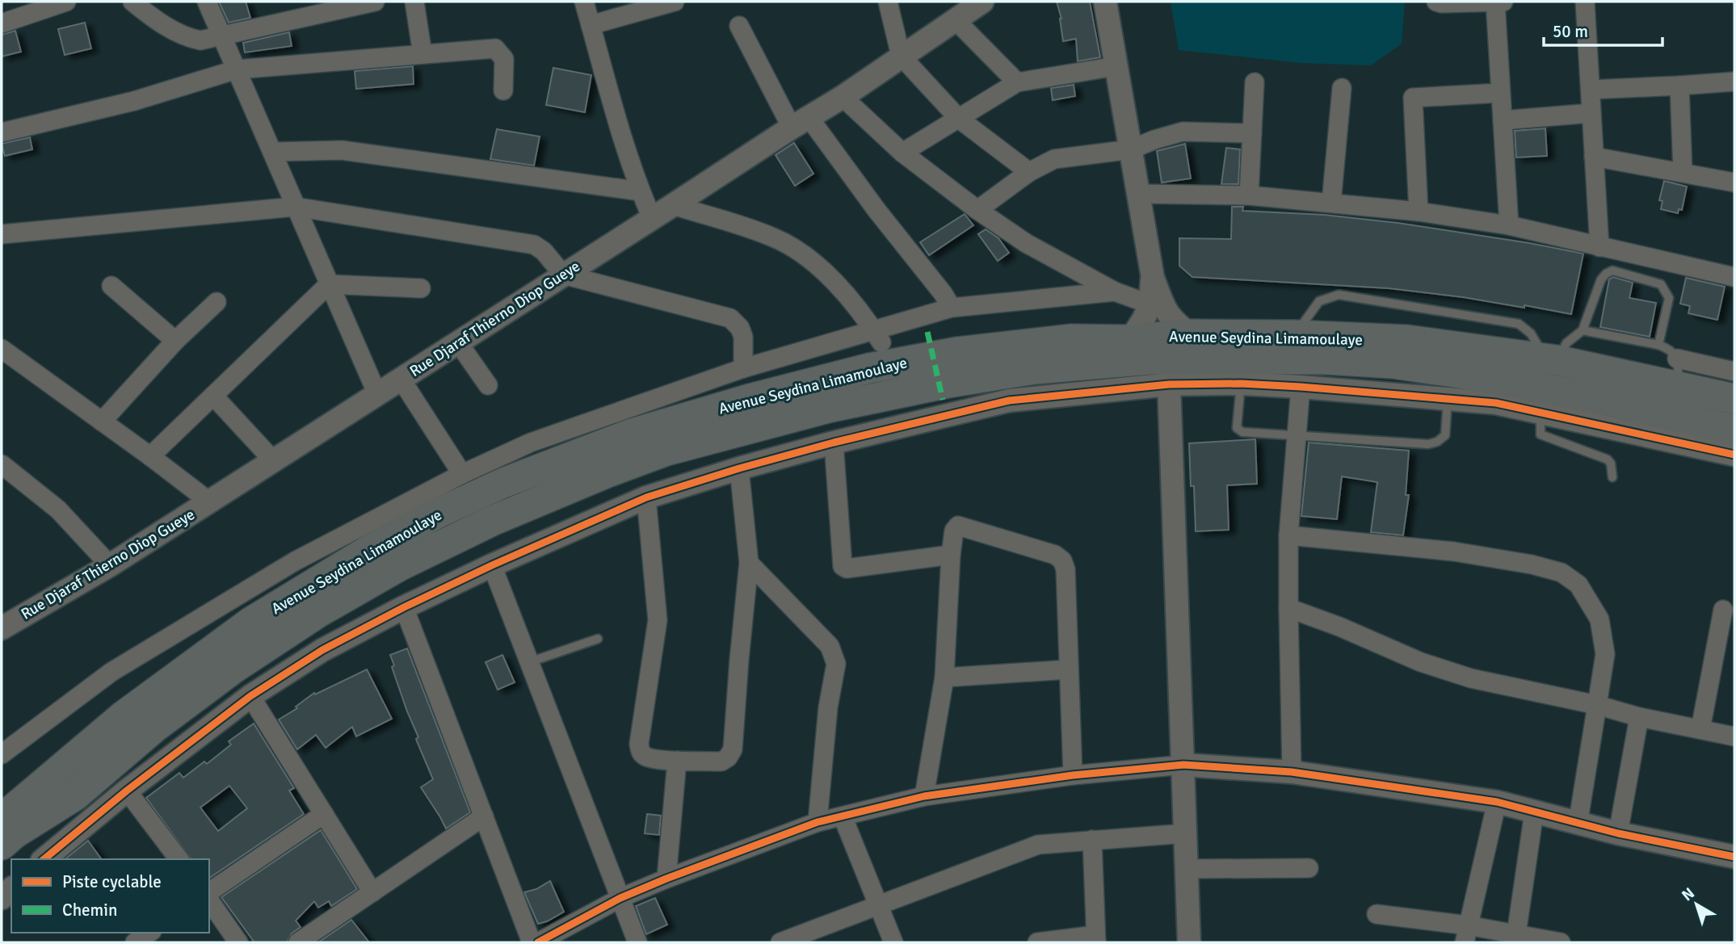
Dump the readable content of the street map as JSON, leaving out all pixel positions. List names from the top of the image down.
{
  "streets": {
    "highway": ["Avenue Seydina Limamoulaye"],
    "street": ["Rue Djaraf Thierno Diop Gueye"]
  },
  "legend": ["Piste cyclable", "Chemin"],
  "scale_bar": "50 m",
  "north": "top left"
}
